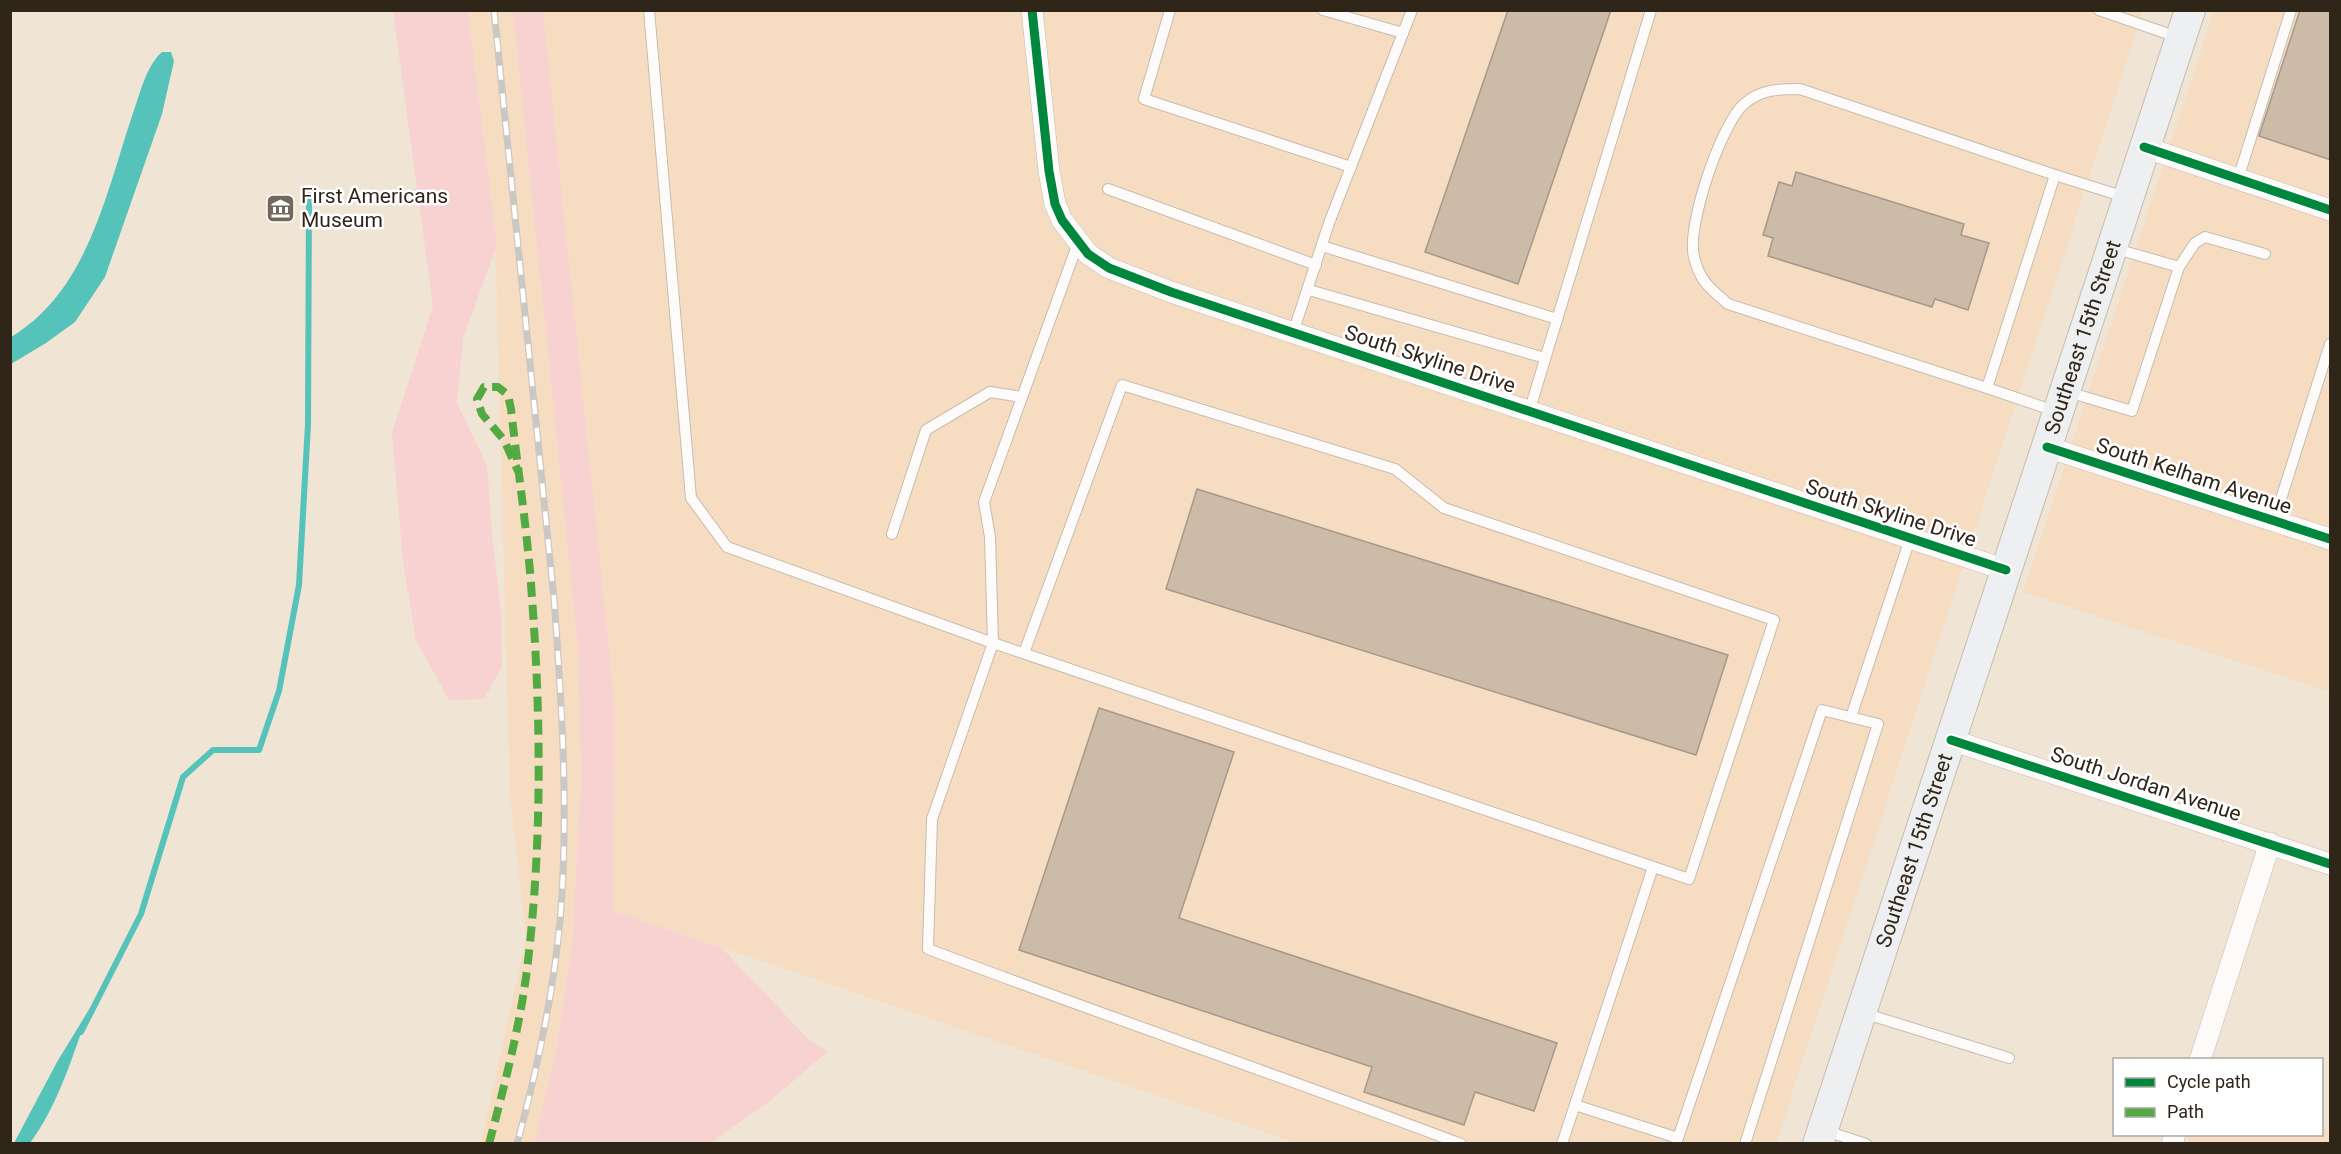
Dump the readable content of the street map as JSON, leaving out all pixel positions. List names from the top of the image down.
{
  "streets": {
    "main road": ["Southeast 15th Street"],
    "street": ["South Skyline Drive", "South Kelham Avenue", "South Jordan Avenue"]
  },
  "crossings": [
    ["Southeast 15th Street", "South Skyline Drive"],
    ["Southeast 15th Street", "South Kelham Avenue"],
    ["Southeast 15th Street", "South Jordan Avenue"]
  ],
  "places": {
    "museum": ["First Americans Museum"]
  },
  "legend": ["Cycle path", "Path"]
}
